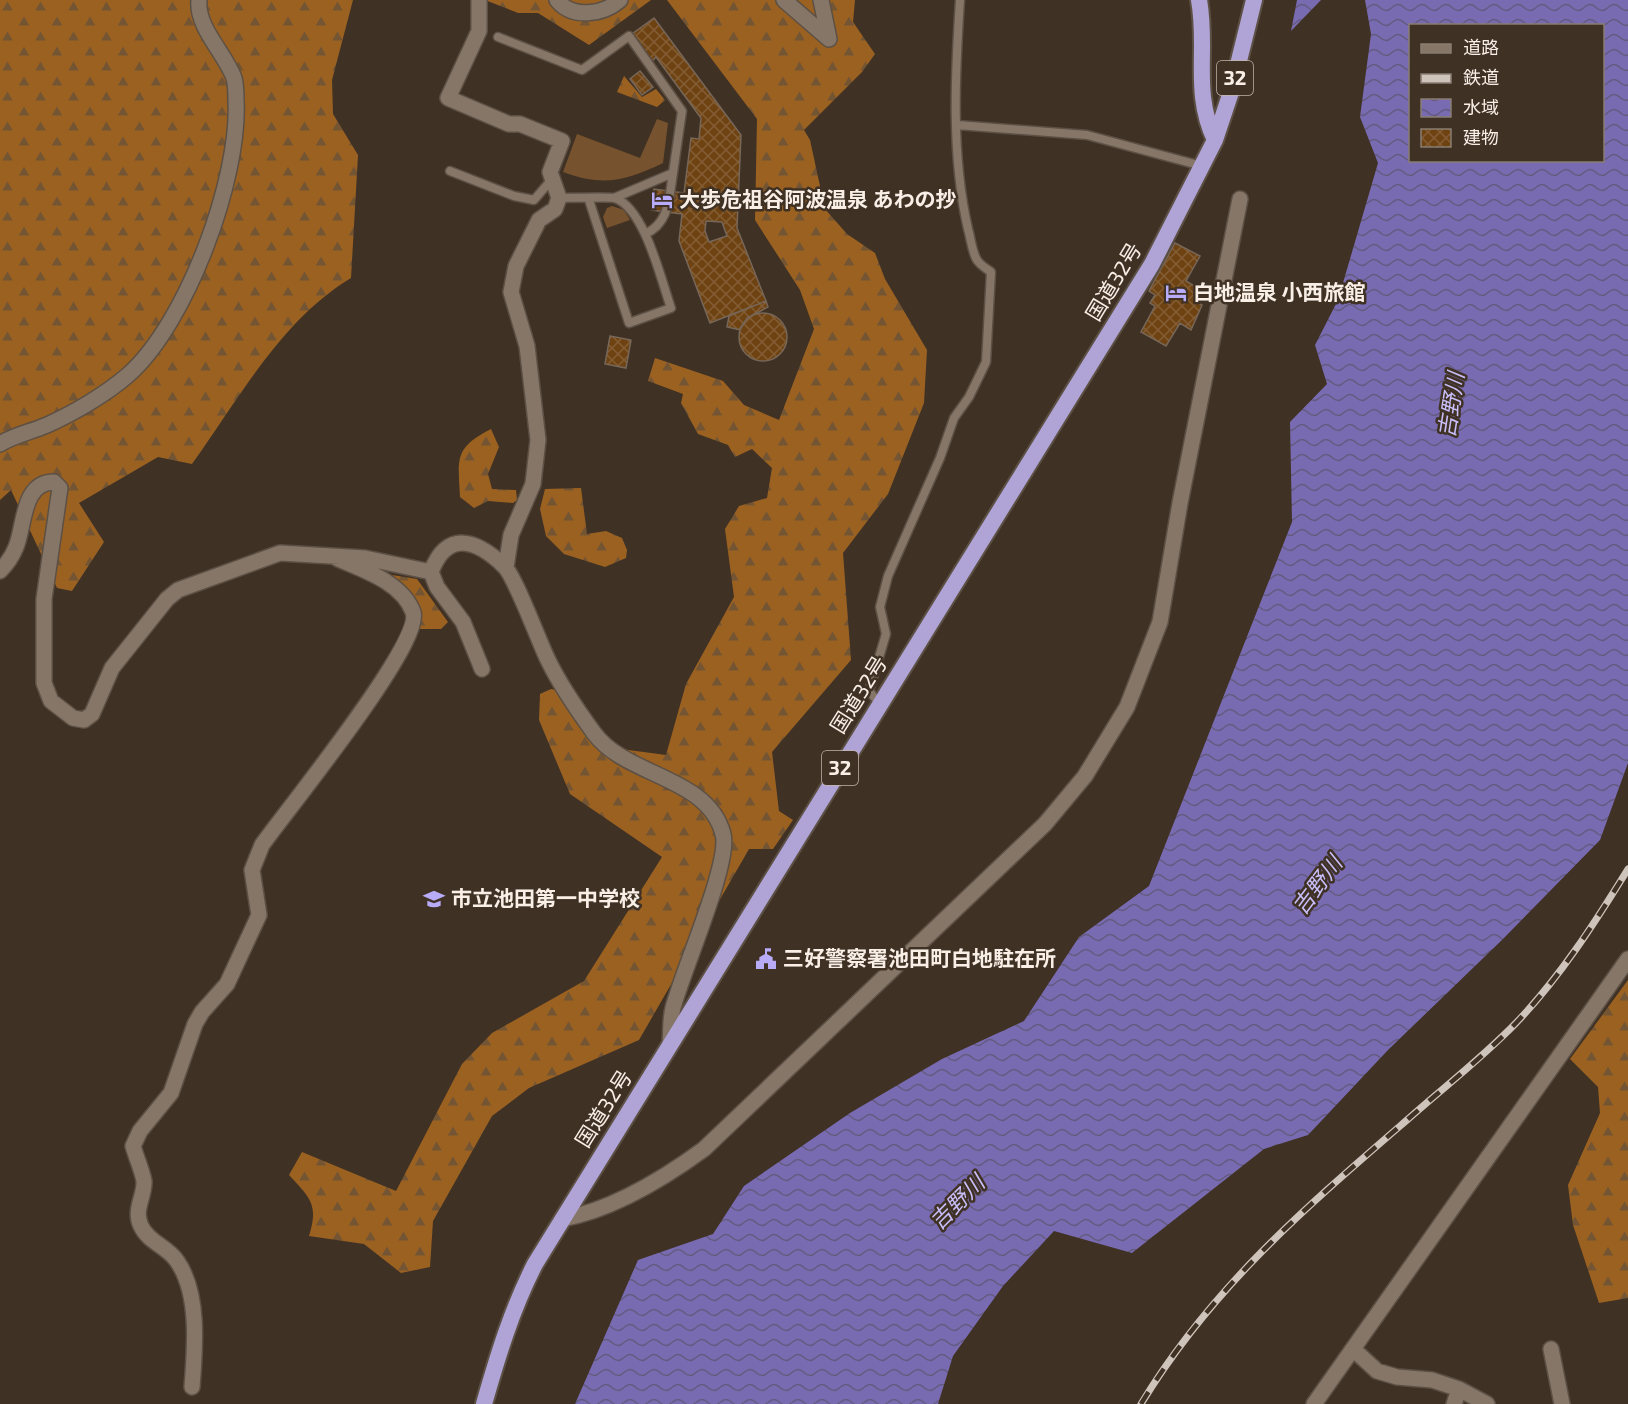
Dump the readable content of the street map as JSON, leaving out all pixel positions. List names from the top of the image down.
{
  "streets": {
    "highway": ["32", "国道32号"]
  },
  "water": ["吉野川"],
  "places": {
    "hotel": ["大歩危祖谷阿波温泉 あわの抄", "白地温泉 小西旅館"],
    "school or university": ["市立池田第一中学校"],
    "public building": ["三好警察署池田町白地駐在所"]
  },
  "legend": [
    "道路",
    "鉄道",
    "水域",
    "建物"
  ]
}
